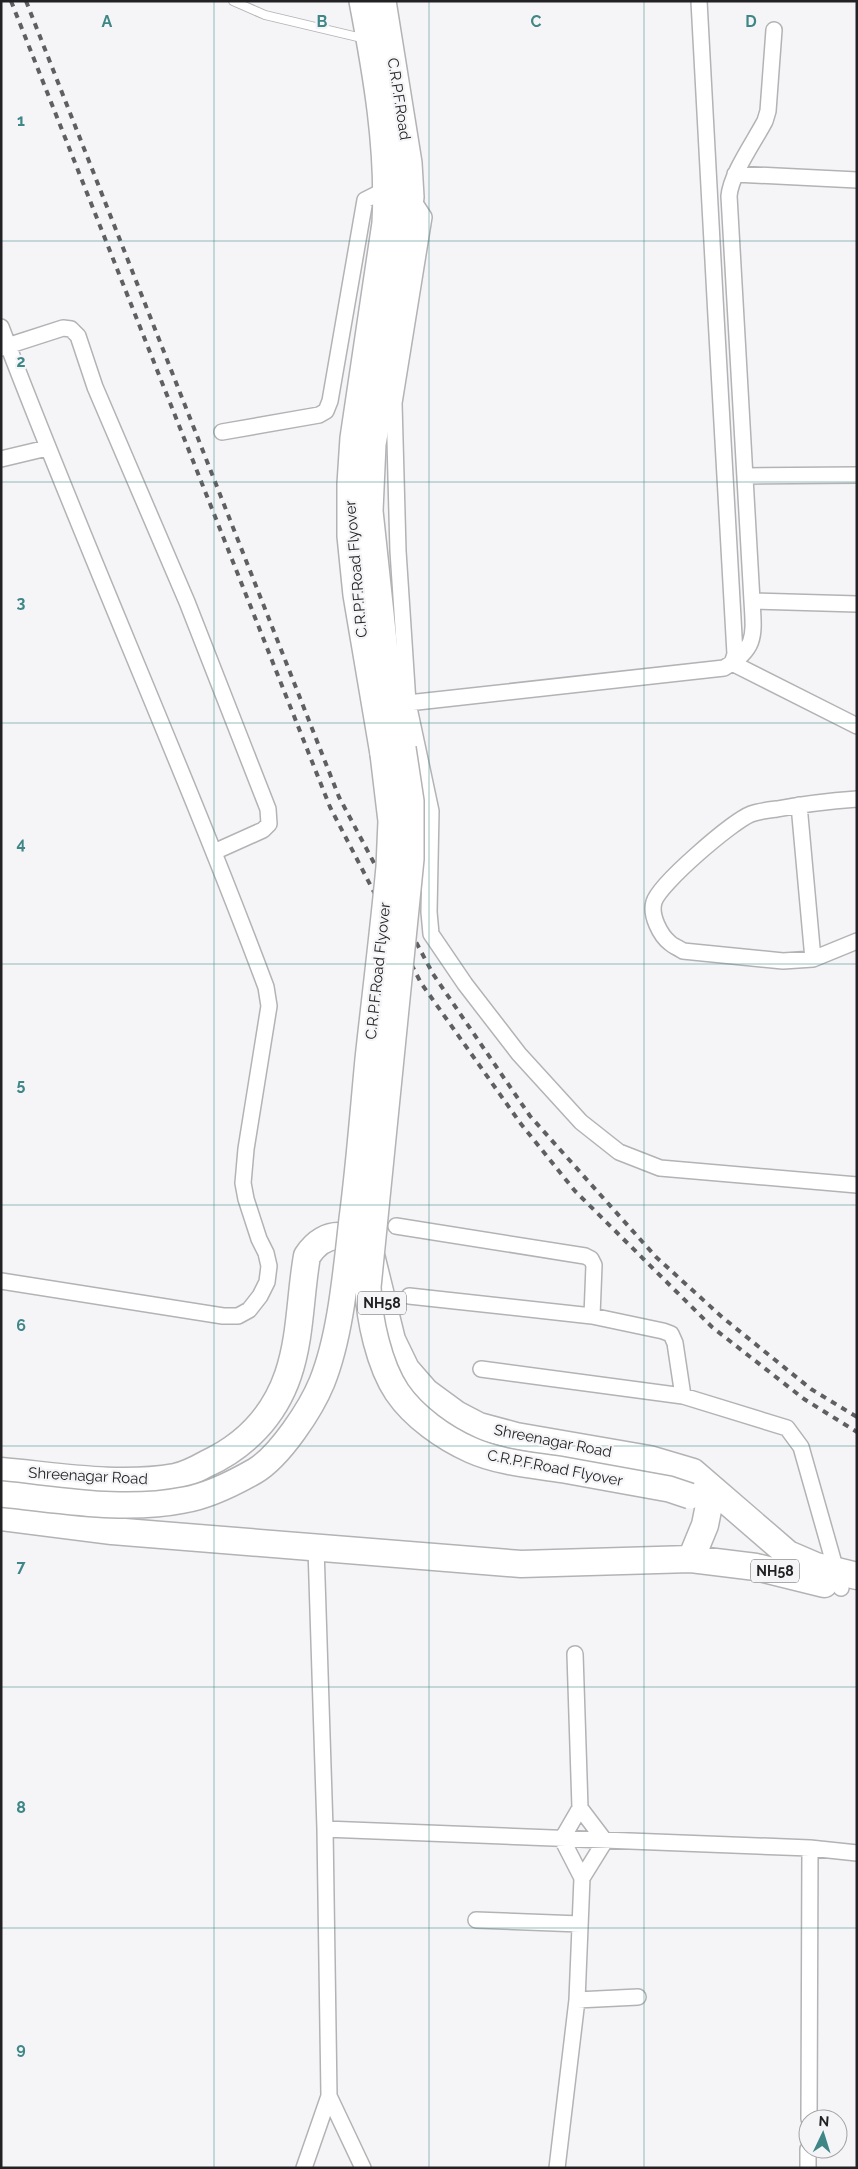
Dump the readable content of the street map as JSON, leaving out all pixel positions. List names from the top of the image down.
{
  "streets": {
    "highway": ["NH58", "Shreenagar Road"],
    "main road": ["C.R.P.F.Road", "C.R.P.F.Road Flyover"]
  },
  "crossings": [
    ["C.R.P.F.Road", "C.R.P.F.Road Flyover"],
    ["NH58", "Shreenagar Road"]
  ],
  "north": "top",
  "grid": {
    "columns": [
      "A",
      "B",
      "C",
      "D"
    ],
    "rows": [
      "1",
      "2",
      "3",
      "4",
      "5",
      "6",
      "7",
      "8",
      "9"
    ]
  }
}
